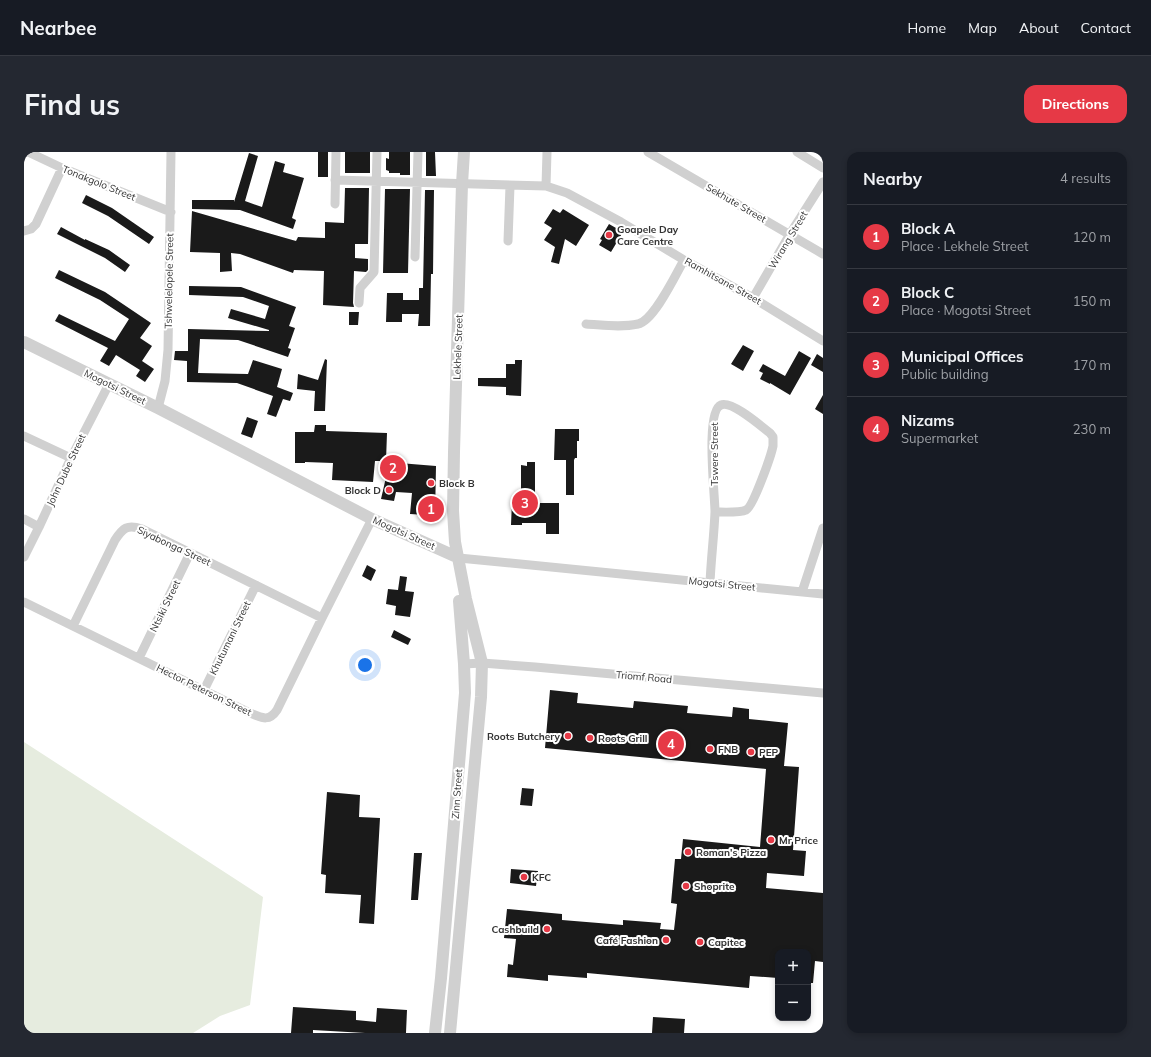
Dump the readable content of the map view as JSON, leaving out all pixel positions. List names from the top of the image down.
{
  "streets": {
    "street": [
      "Tonakgolo Street",
      "Sekhute Street",
      "Wirang Street",
      "Tshwelelopele Street",
      "Ramhitsane Street",
      "Lekhele Street",
      "Mogotsi Street",
      "Tswere Street",
      "John Dube Street",
      "Siyabonga Street",
      "Ntsiki Street",
      "Khutumani Street",
      "Triomf Road",
      "Hector Peterson Street",
      "Zinn Street"
    ]
  },
  "crossings": [
    ["Tonakgolo Street", "Tshwelelopele Street"],
    ["Sekhute Street", "Wirang Street"],
    ["Wirang Street", "Ramhitsane Street"],
    ["Tshwelelopele Street", "Mogotsi Street"],
    ["Ramhitsane Street", "Lekhele Street"],
    ["Lekhele Street", "Mogotsi Street"],
    ["Lekhele Street", "Zinn Street"],
    ["Mogotsi Street", "Tswere Street"],
    ["Mogotsi Street", "John Dube Street"],
    ["Mogotsi Street", "Hector Peterson Street"],
    ["Mogotsi Street", "Zinn Street"],
    ["Siyabonga Street", "Ntsiki Street"],
    ["Siyabonga Street", "Khutumani Street"],
    ["Siyabonga Street", "Hector Peterson Street"],
    ["Ntsiki Street", "Hector Peterson Street"],
    ["Khutumani Street", "Hector Peterson Street"],
    ["Triomf Road", "Zinn Street"]
  ],
  "places": [
    "Goapele Day Care Centre",
    "Block B",
    "Block D",
    "Roots Butchery",
    "Roots Grill",
    "FNB",
    "PEP",
    "Mr Price",
    "Roman's Pizza",
    "KFC",
    "Shoprite",
    "Cashbuild",
    "Café Fashion",
    "Capitec"
  ],
  "page": {
    "header": "Nearbee",
    "nav": [
      "Home",
      "Map",
      "About",
      "Contact"
    ],
    "buttons": "Directions",
    "title": "Find us",
    "heading": ["Nearby", "4 results"],
    "list": [
      {
        "mark": "1",
        "name": "Block A",
        "note": "Place · Lekhele Street",
        "value": "120 m"
      },
      {
        "mark": "2",
        "name": "Block C",
        "note": "Place · Mogotsi Street",
        "value": "150 m"
      },
      {
        "mark": "3",
        "name": "Municipal Offices",
        "note": "Public building",
        "value": "170 m"
      },
      {
        "mark": "4",
        "name": "Nizams",
        "note": "Supermarket",
        "value": "230 m"
      }
    ],
    "pins": [
      "2",
      "3",
      "1",
      "4"
    ],
    "map_buttons": ["+", "−"]
  }
}
